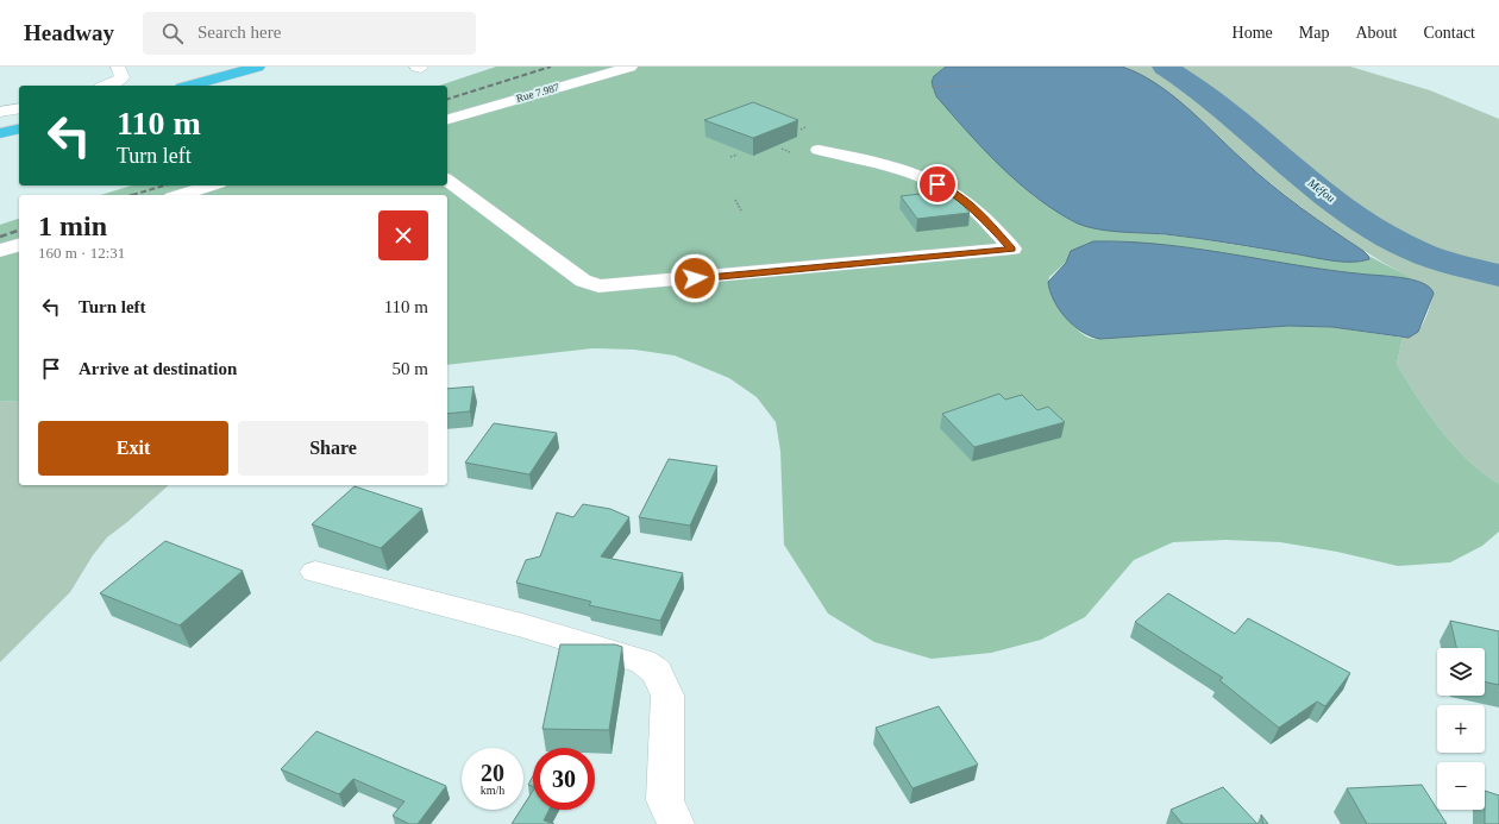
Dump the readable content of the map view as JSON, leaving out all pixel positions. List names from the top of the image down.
{
  "streets": {
    "street": ["Rue 7.987"]
  },
  "water": ["Méfou"],
  "page": {
    "header": "Headway",
    "search": "Search here",
    "nav": [
      "Home",
      "Map",
      "About",
      "Contact"
    ],
    "turn": ["110 m", "Turn left"],
    "heading": ["1 min", "160 m · 12:31"],
    "list": [
      {
        "name": "Turn left",
        "value": "110 m"
      },
      {
        "name": "Arrive at destination",
        "value": "50 m"
      }
    ],
    "buttons": ["Exit", "Share"],
    "map_buttons": ["+", "−"],
    "speed": "20 km/h",
    "limit": "30"
  }
}
